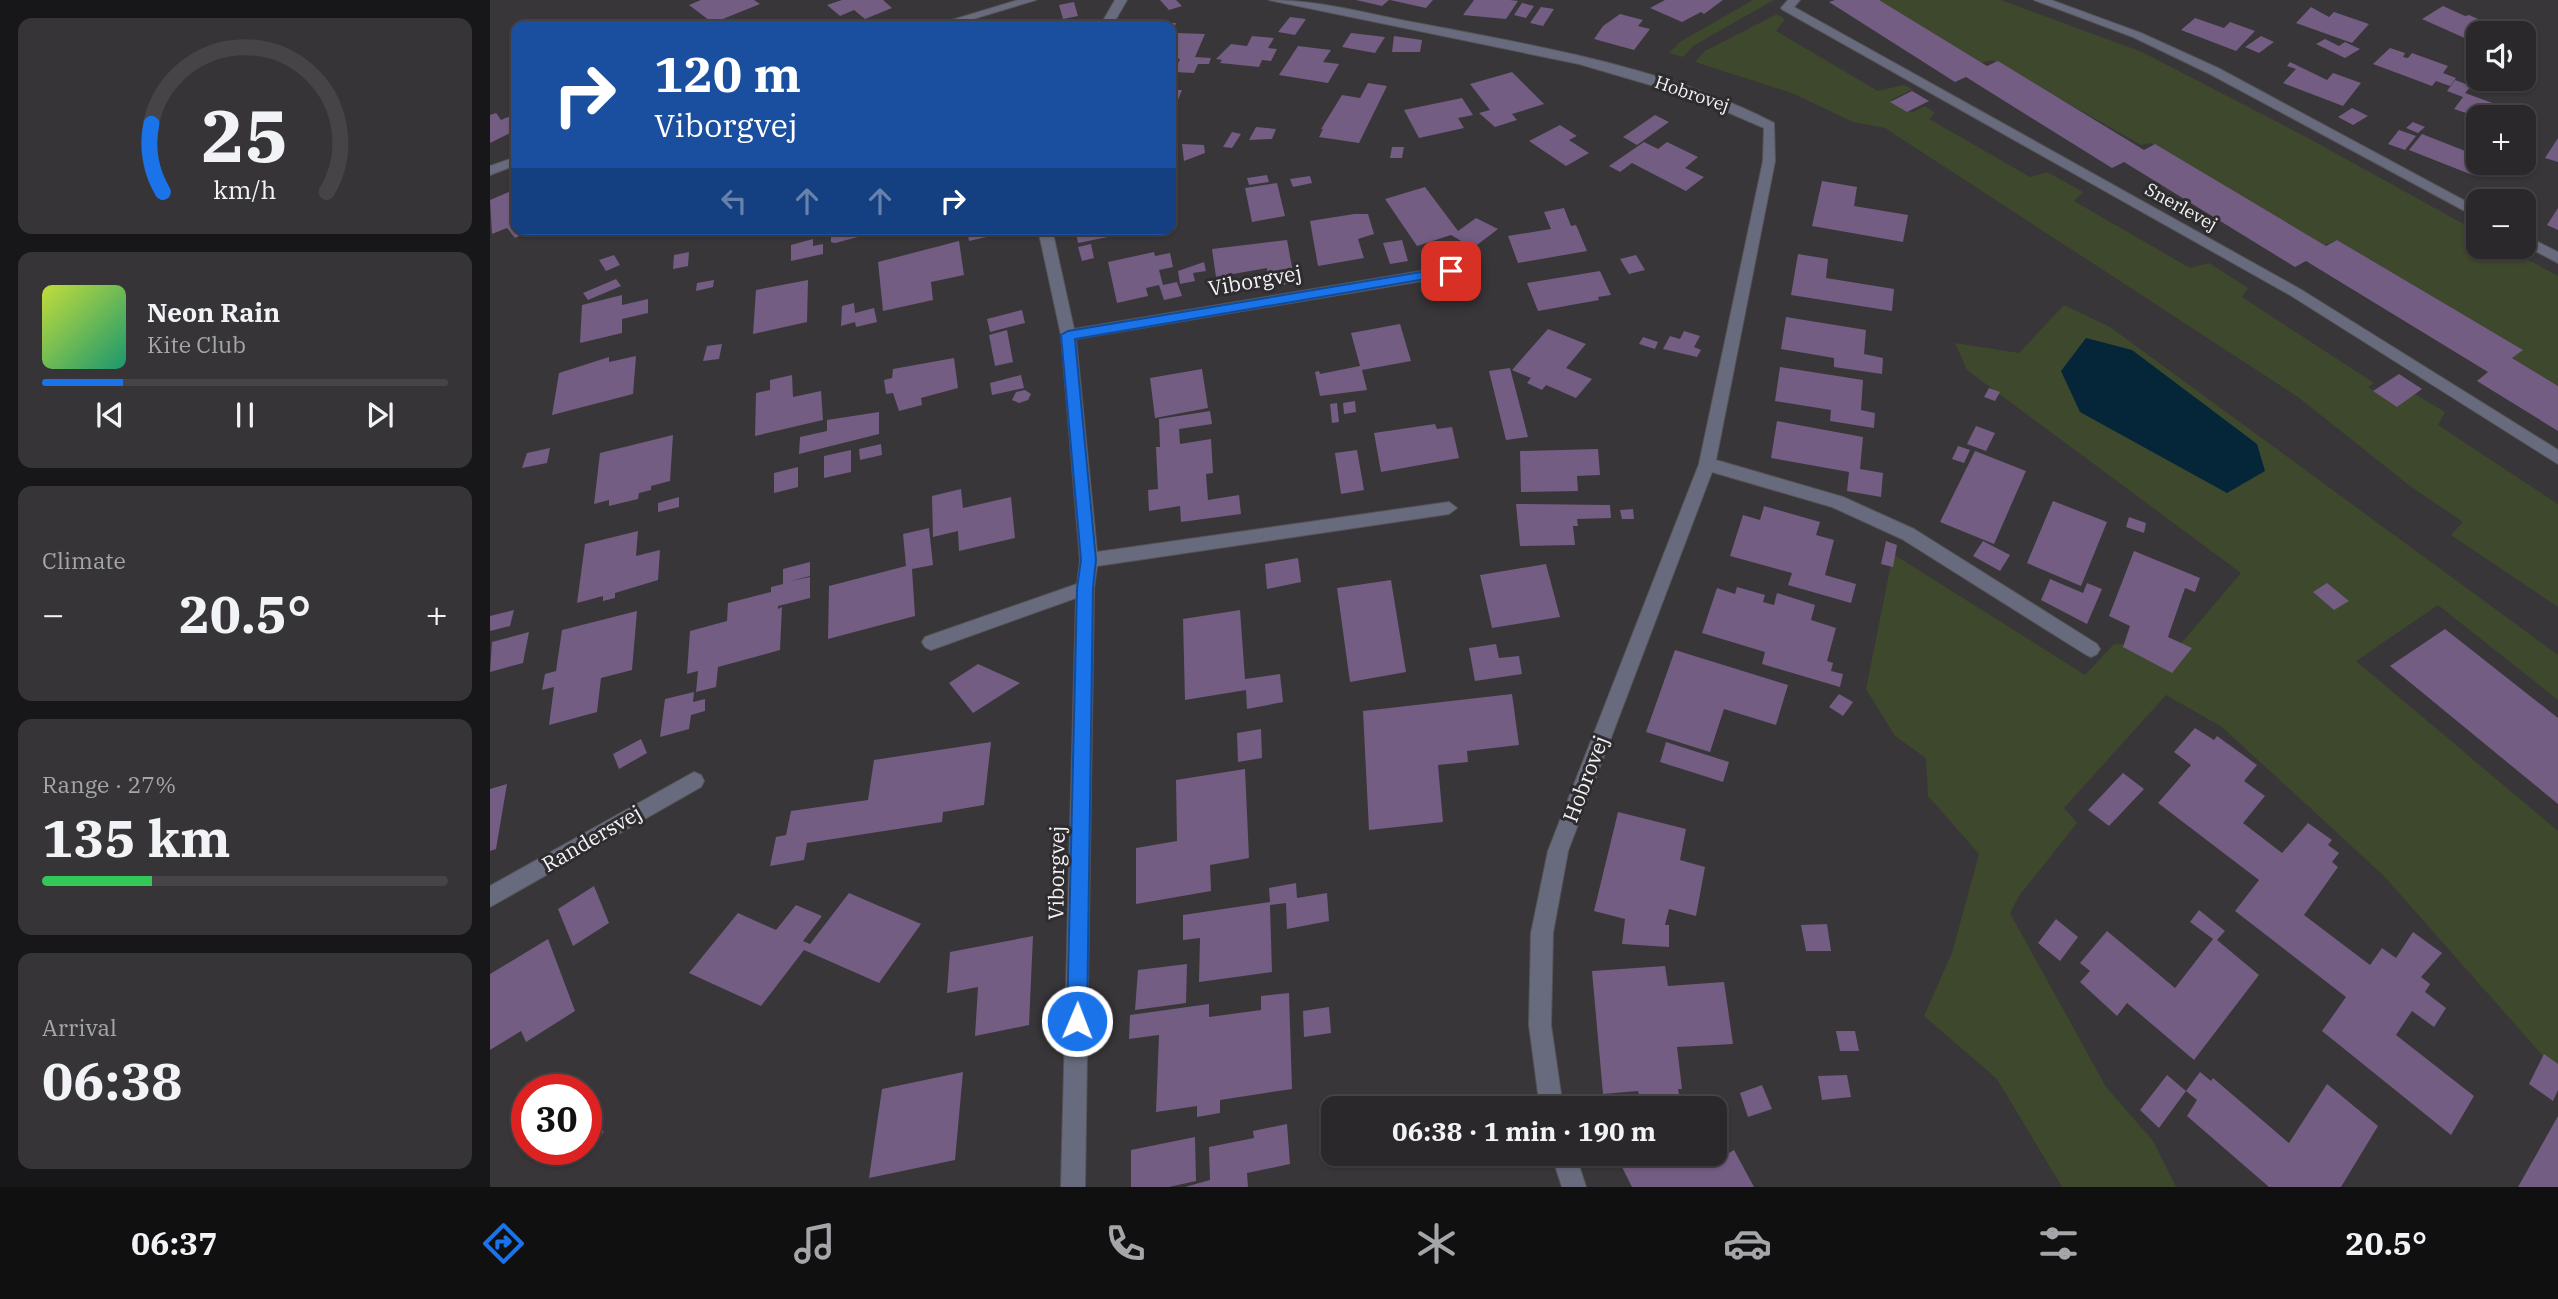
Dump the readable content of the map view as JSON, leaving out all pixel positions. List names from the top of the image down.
{
  "streets": {
    "street": [
      "Hobrovej",
      "Snerlevej",
      "Viborgvej",
      "Randersvej"
    ]
  },
  "page": {
    "map_buttons": ["+", "−"],
    "turn": ["120 m", "Viborgvej"],
    "song": ["Neon Rain", "Kite Club"],
    "tile": [
      "Climate",
      ["Range · 27%", "135 km"],
      ["Arrival", "06:38"]
    ],
    "heat": ["−", "20.5°", "+"],
    "limit": "30",
    "trip": "06:38 · 1 min · 190 m",
    "tabs": ["06:37", "20.5°"],
    "gauge": ["25", "km/h"]
  }
}
